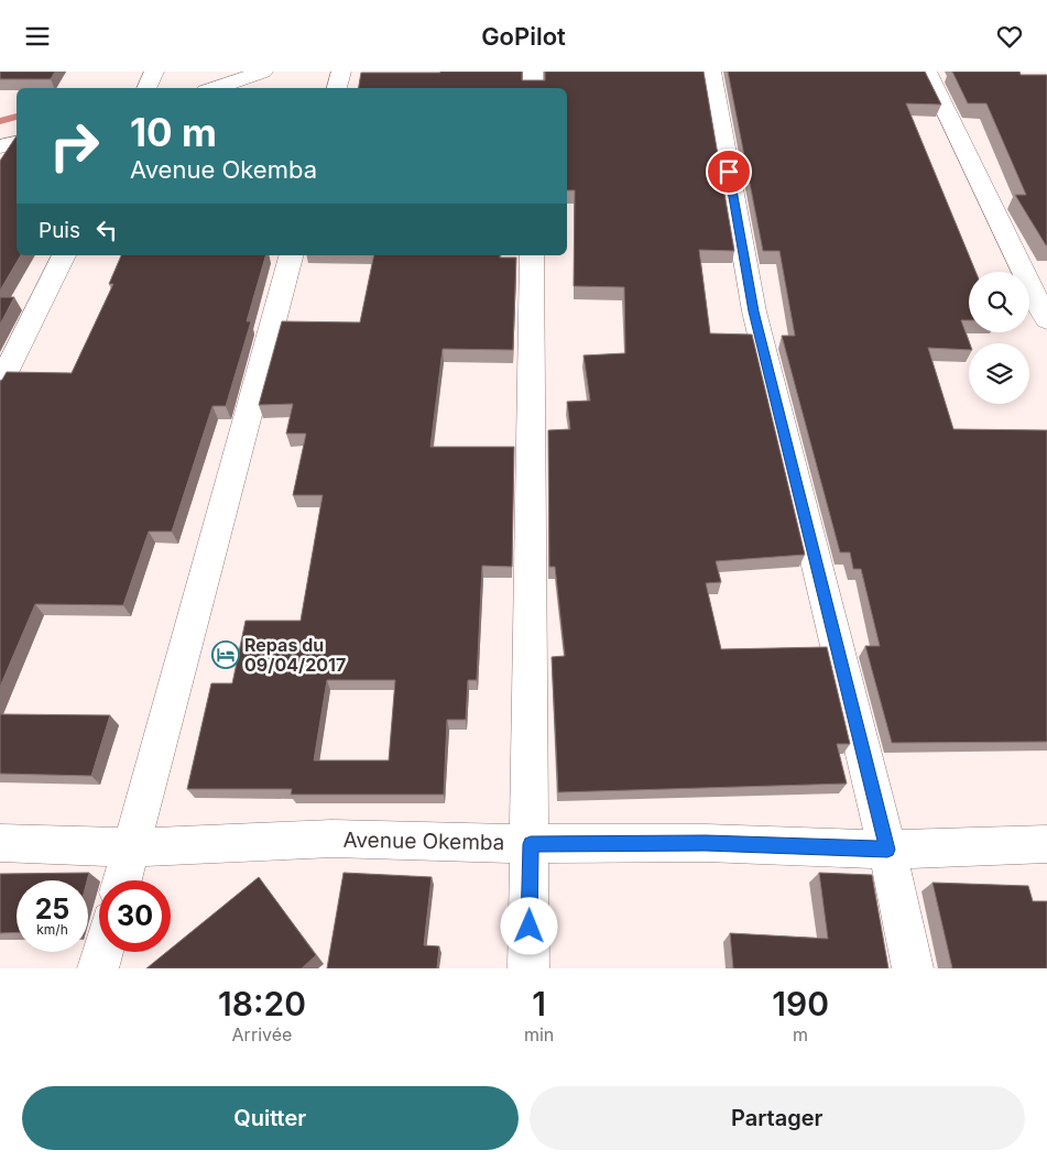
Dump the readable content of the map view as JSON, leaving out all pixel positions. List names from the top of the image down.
{
  "streets": {
    "street": ["Avenue Okemba"]
  },
  "places": {
    "hotel": ["Repas du 09/04/2017"]
  },
  "page": {
    "header": "GoPilot",
    "turn": ["10 m", "Avenue Okemba"],
    "then": "Puis",
    "speed": "25 km/h",
    "limit": "30",
    "eta": [
      "18:20",
      "Arrivée",
      "1",
      "min",
      "190",
      "m"
    ],
    "buttons": ["Quitter", "Partager"]
  }
}
